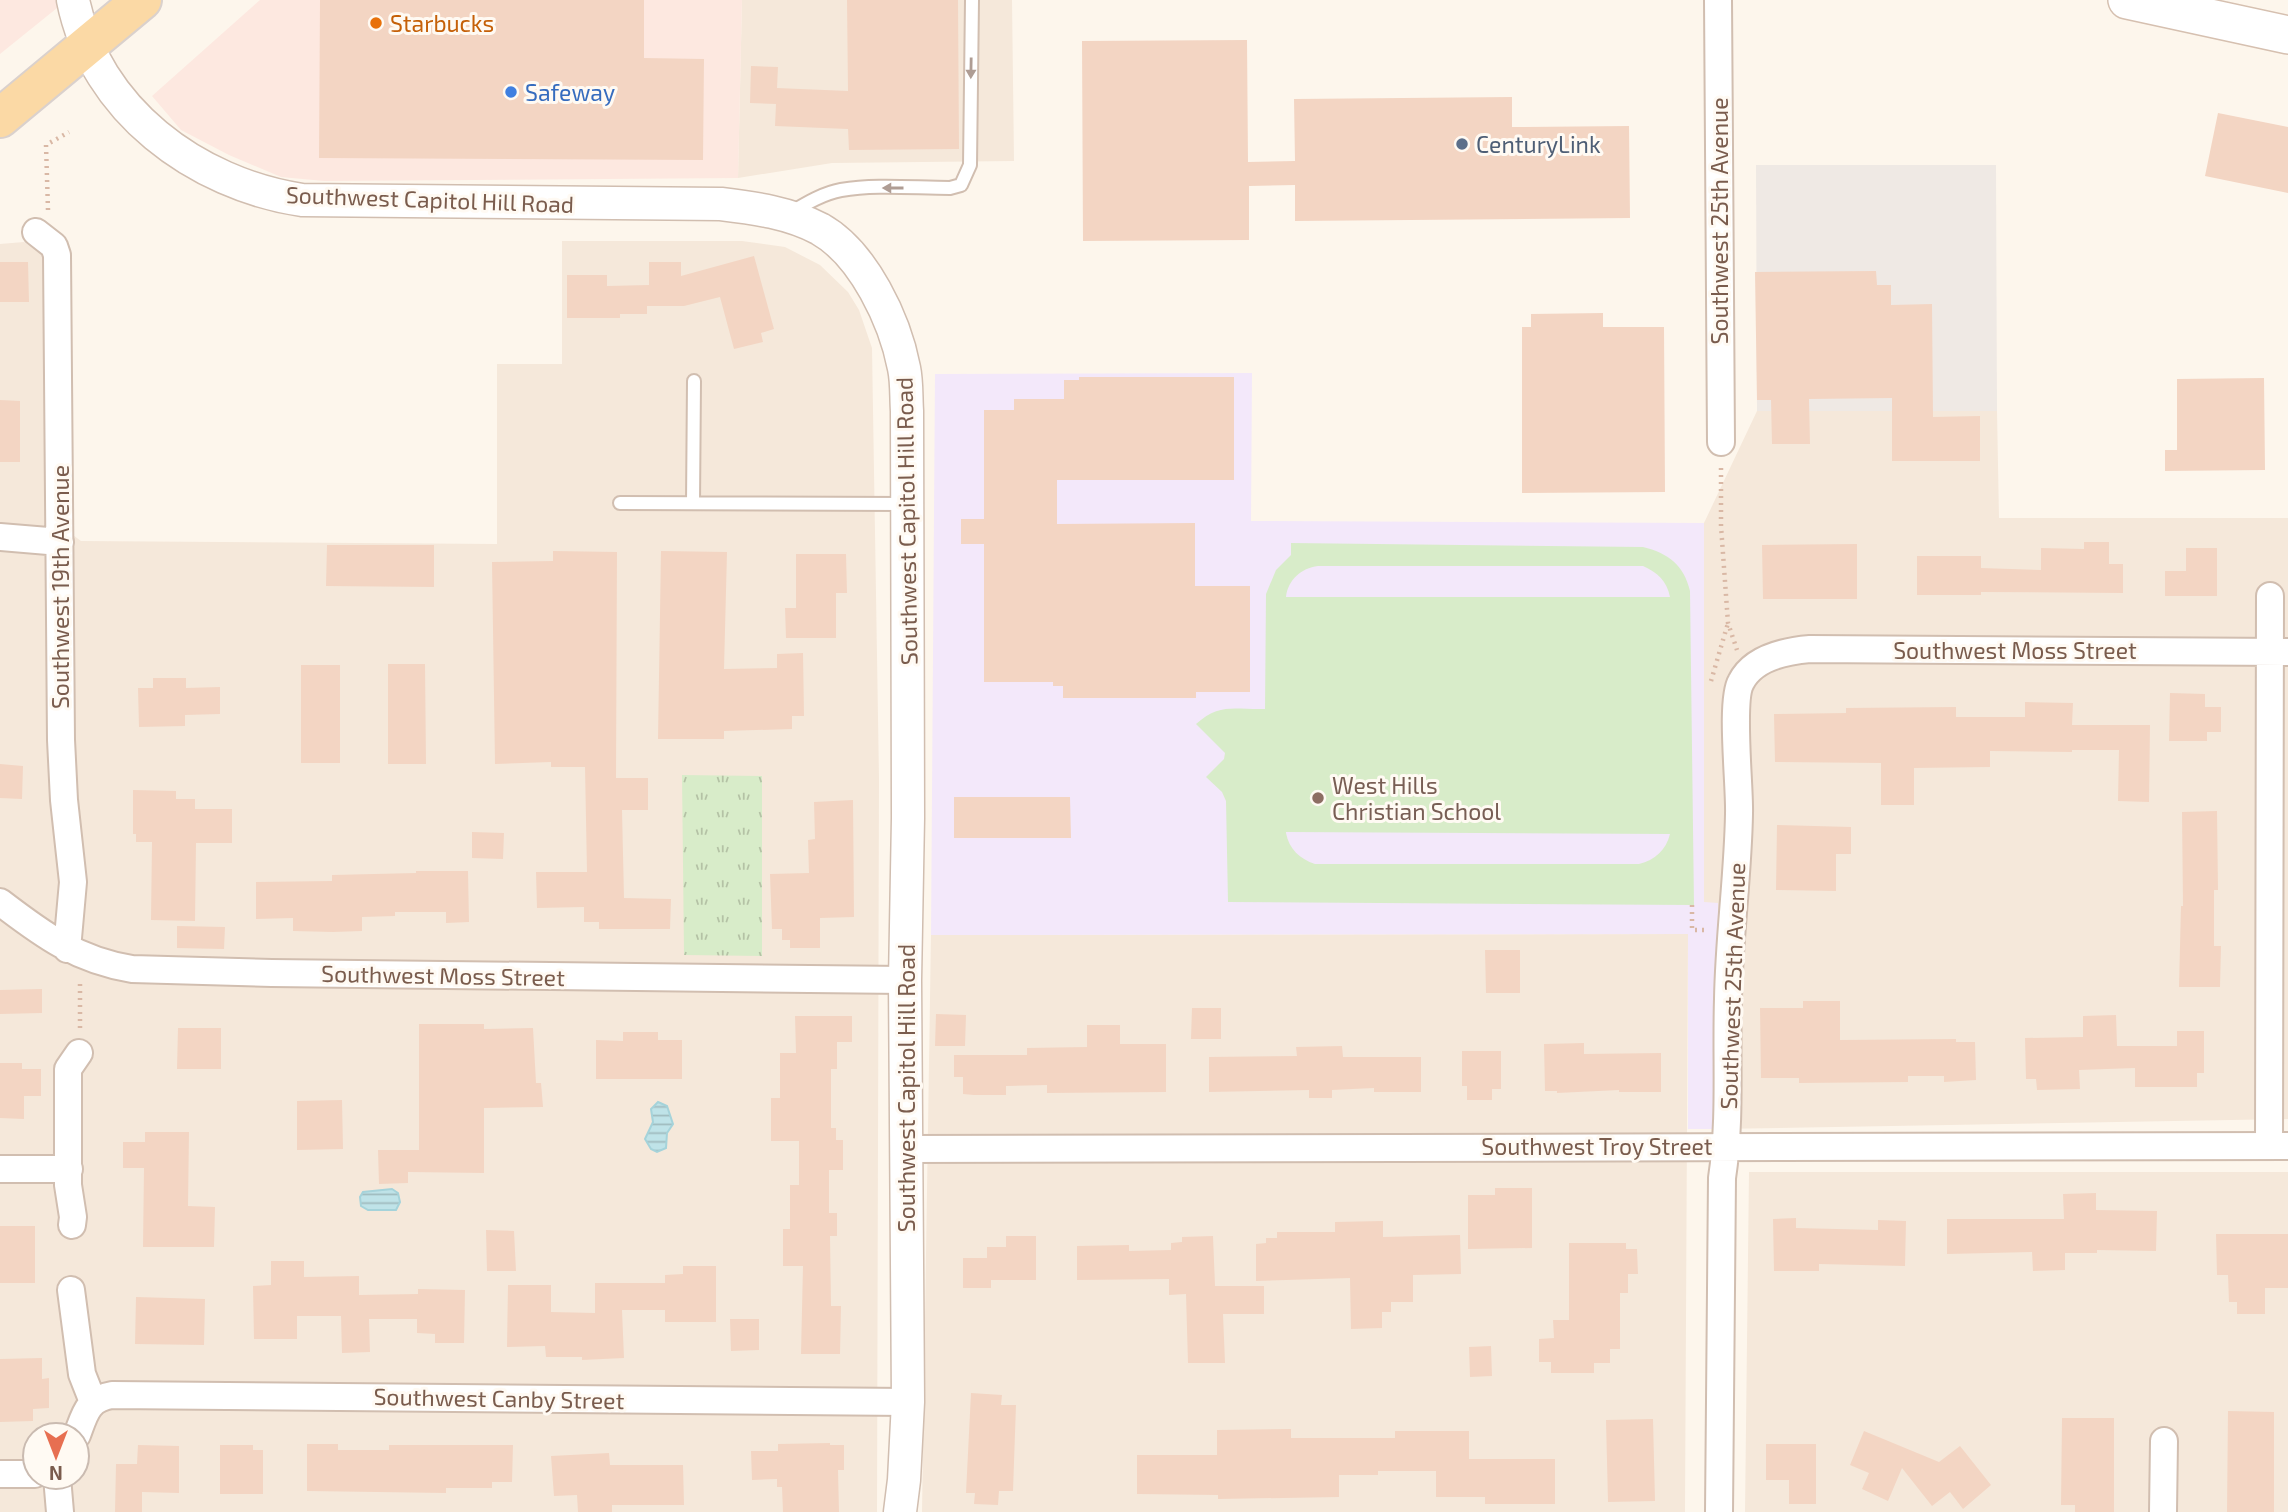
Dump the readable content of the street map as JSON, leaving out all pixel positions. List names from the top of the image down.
{
  "streets": {
    "street": [
      "Southwest Capitol Hill Road",
      "Southwest 25th Avenue",
      "Southwest 19th Avenue",
      "Southwest Moss Street",
      "Southwest Troy Street",
      "Southwest Canby Street"
    ]
  },
  "crossings": [
    ["Southwest Capitol Hill Road", "Southwest Moss Street"],
    ["Southwest Capitol Hill Road", "Southwest Troy Street"],
    ["Southwest Capitol Hill Road", "Southwest Canby Street"],
    ["Southwest 25th Avenue", "Southwest Moss Street"],
    ["Southwest 25th Avenue", "Southwest Troy Street"],
    ["Southwest 19th Avenue", "Southwest Moss Street"]
  ],
  "places": [
    "Starbucks",
    "Safeway",
    "CenturyLink",
    "West Hills Christian School"
  ],
  "north": "bottom"
}
